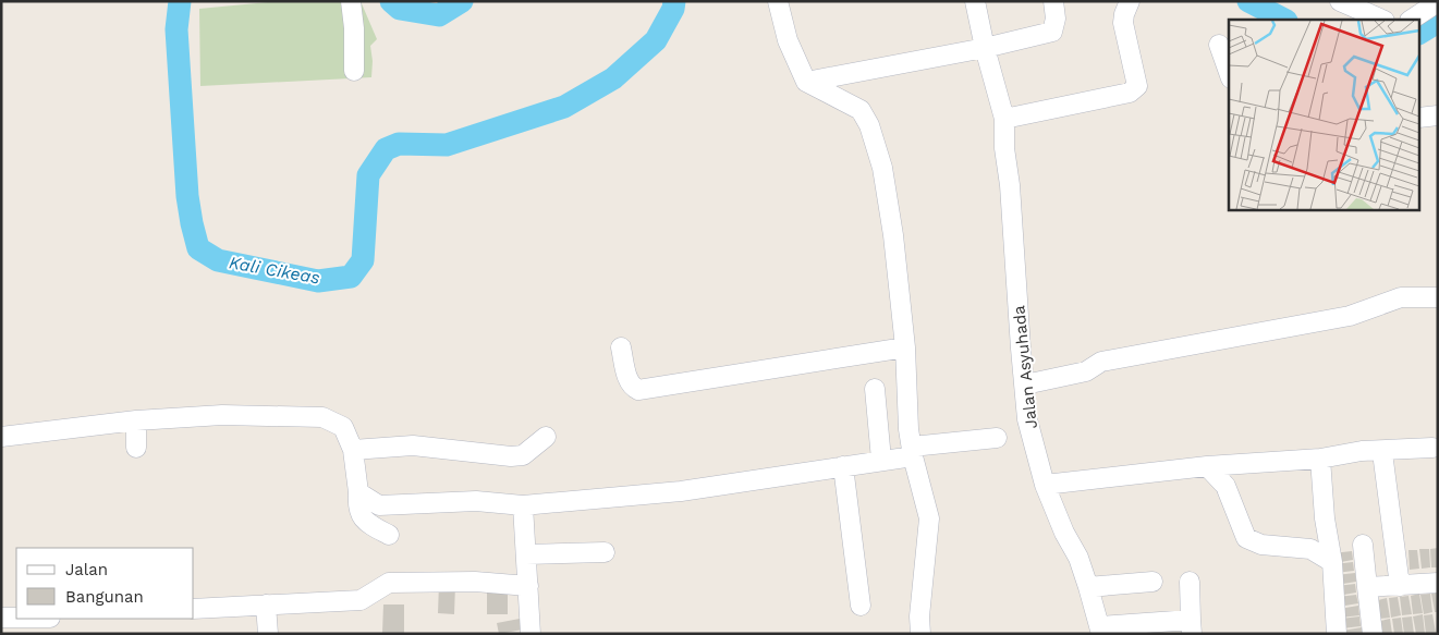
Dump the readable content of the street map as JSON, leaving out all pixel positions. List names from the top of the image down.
{
  "streets": {
    "street": ["Jalan Asyuhada"]
  },
  "water": ["Kali Cikeas"],
  "legend": ["Jalan", "Bangunan"]
}
